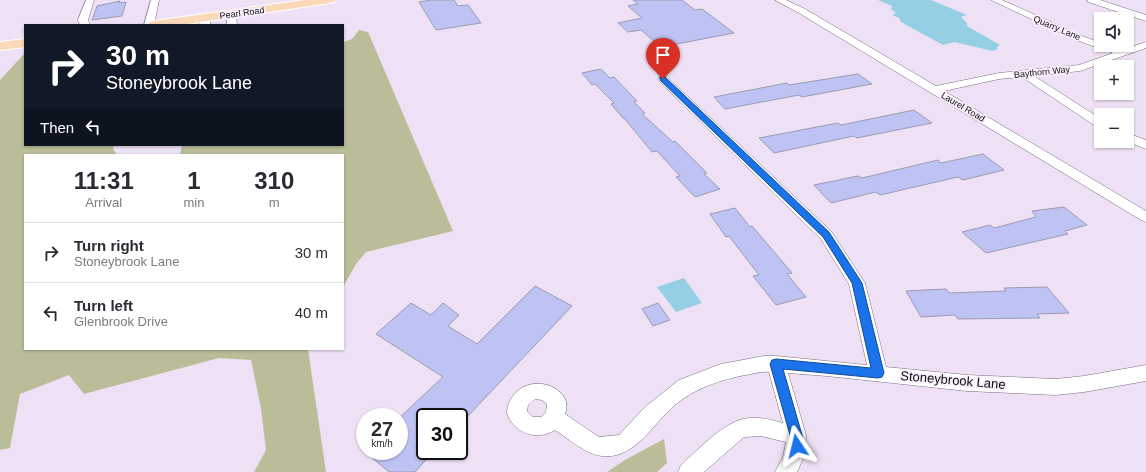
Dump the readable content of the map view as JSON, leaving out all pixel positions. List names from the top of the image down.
{
  "streets": {
    "main road": ["Pearl Road"],
    "street": [
      "Quarry Lane",
      "Baythorn Way",
      "Laurel Road",
      "Stoneybrook Lane"
    ]
  },
  "crossings": [
    ["Quarry Lane", "Baythorn Way"],
    ["Baythorn Way", "Laurel Road"]
  ],
  "page": {
    "map_buttons": ["+", "−"],
    "turn": ["30 m", "Stoneybrook Lane"],
    "then": "Then",
    "eta": [
      "11:31",
      "Arrival",
      "1",
      "min",
      "310",
      "m"
    ],
    "list": [
      {
        "name": "Turn right",
        "note": "Stoneybrook Lane",
        "value": "30 m"
      },
      {
        "name": "Turn left",
        "note": "Glenbrook Drive",
        "value": "40 m"
      }
    ],
    "speed": "27 km/h",
    "limit": "30"
  }
}
